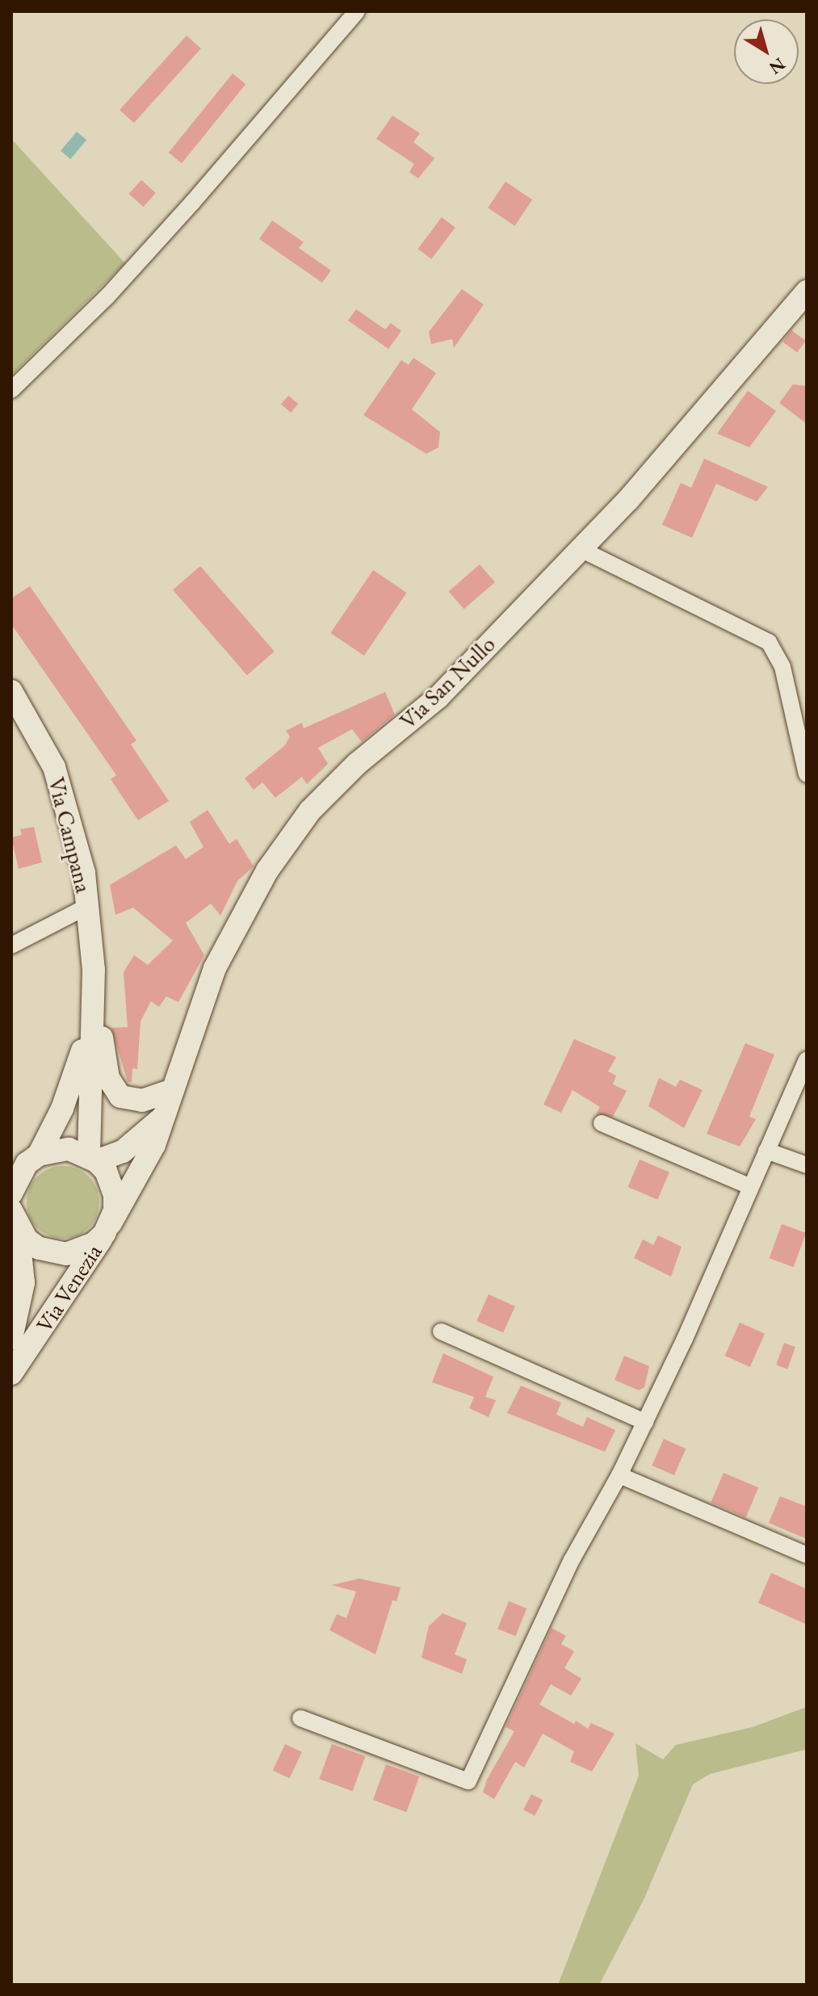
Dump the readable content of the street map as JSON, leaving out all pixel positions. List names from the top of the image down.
{
  "streets": {
    "main road": ["Via San Nullo", "Via Campana", "Via Venezia"]
  },
  "crossings": [
    ["Via San Nullo", "Via Venezia"]
  ],
  "north": "bottom right"
}
